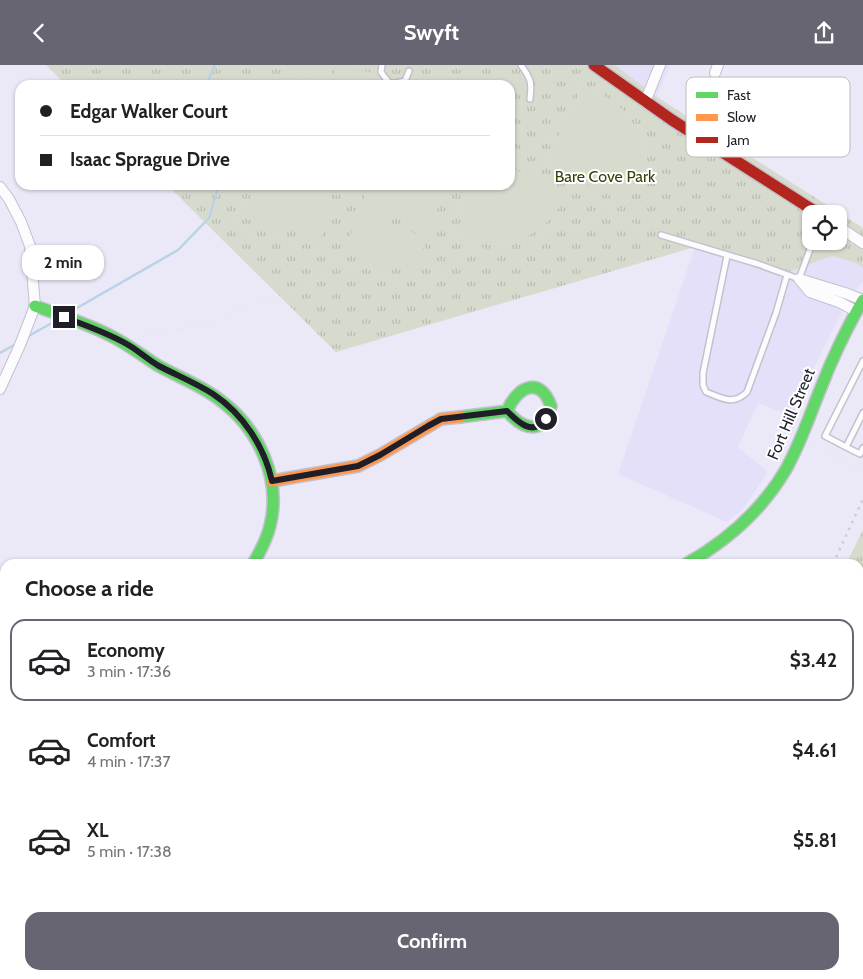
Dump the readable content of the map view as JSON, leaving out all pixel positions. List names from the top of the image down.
{
  "streets": {
    "street": ["Fort Hill Street"]
  },
  "parks": ["Bare Cove Park"],
  "legend": ["Fast", "Slow", "Jam"],
  "page": {
    "header": "Swyft",
    "banner": ["Edgar Walker Court", "Isaac Sprague Drive"],
    "bubble": "2 min",
    "heading": "Choose a ride",
    "list": [
      {
        "name": "Economy",
        "note": "3 min · 17:36",
        "value": "$3.42"
      },
      {
        "name": "Comfort",
        "note": "4 min · 17:37",
        "value": "$4.61"
      },
      {
        "name": "XL",
        "note": "5 min · 17:38",
        "value": "$5.81"
      }
    ],
    "buttons": "Confirm"
  }
}
